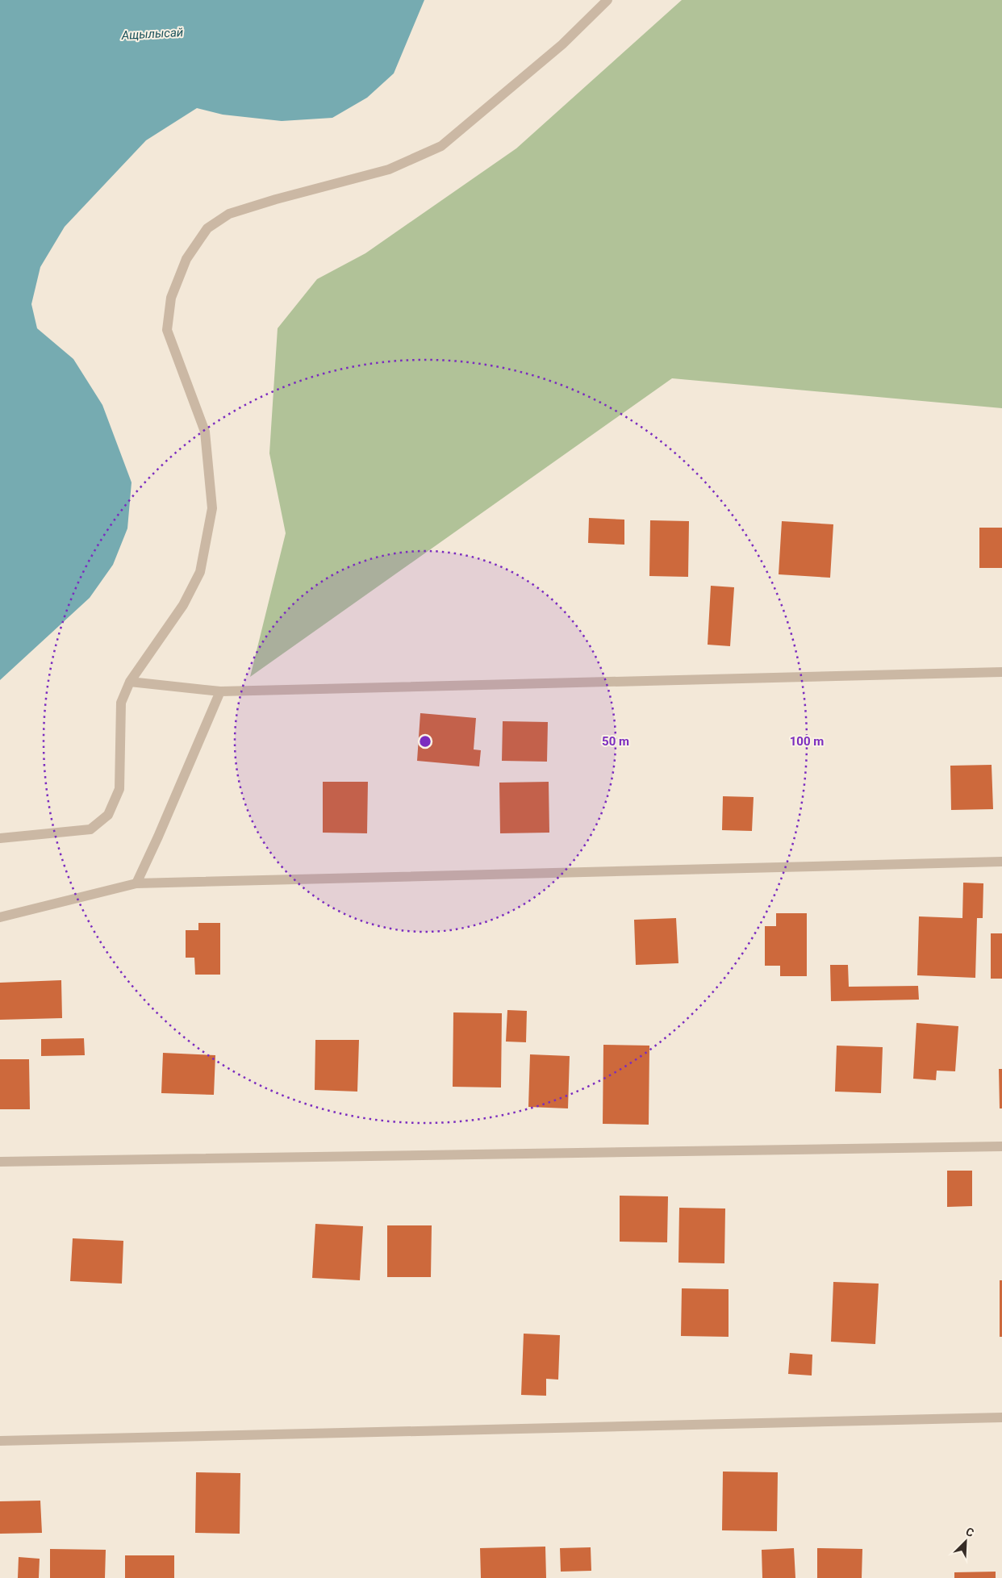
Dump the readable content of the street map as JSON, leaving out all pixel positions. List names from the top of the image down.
{
  "water": ["Ащылысай"],
  "north": "top right",
  "rings": ["50 m", "100 m"]
}
